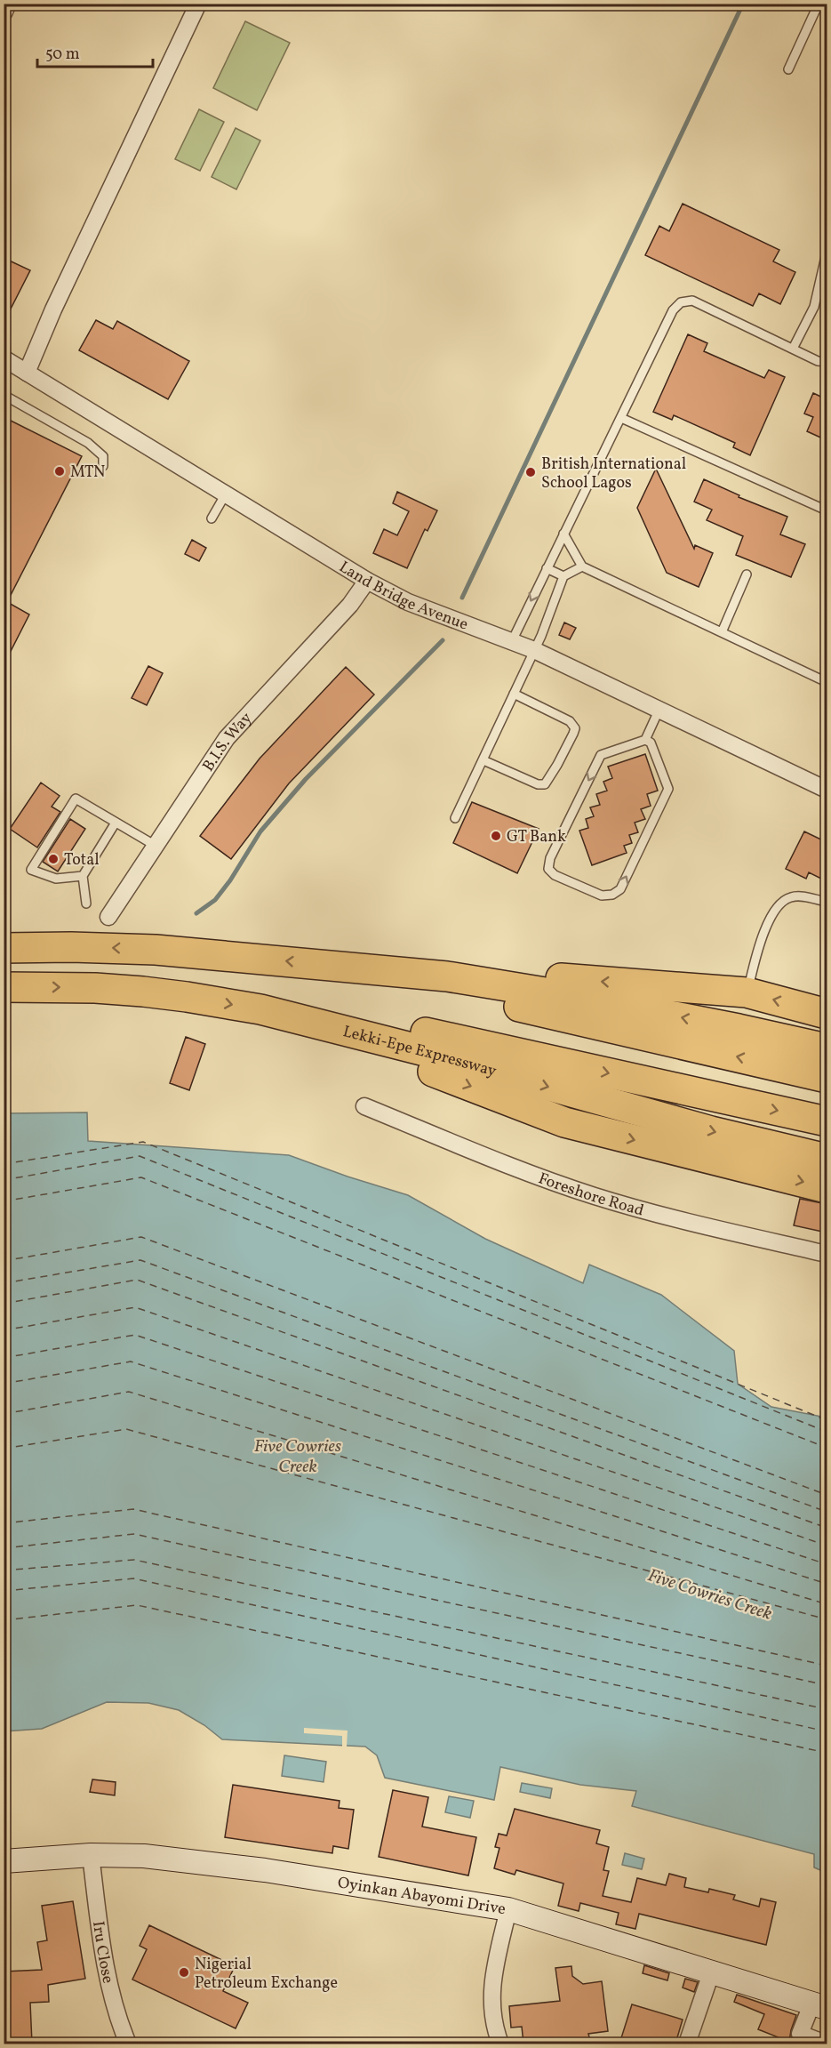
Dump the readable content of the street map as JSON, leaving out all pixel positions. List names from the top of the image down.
{
  "streets": {
    "highway": ["Lekki-Epe Expressway"],
    "street": [
      "Land Bridge Avenue",
      "B.I.S. Way",
      "Foreshore Road",
      "Oyinkan Abayomi Drive",
      "Iru Close"
    ]
  },
  "crossings": [
    ["Land Bridge Avenue", "B.I.S. Way"],
    ["Oyinkan Abayomi Drive", "Iru Close"]
  ],
  "water": ["Five Cowries Creek"],
  "places": [
    "MTN",
    "British International School Lagos",
    "GT Bank",
    "Total",
    "Nigerial Petroleum Exchange"
  ],
  "scale_bar": "50 m"
}
